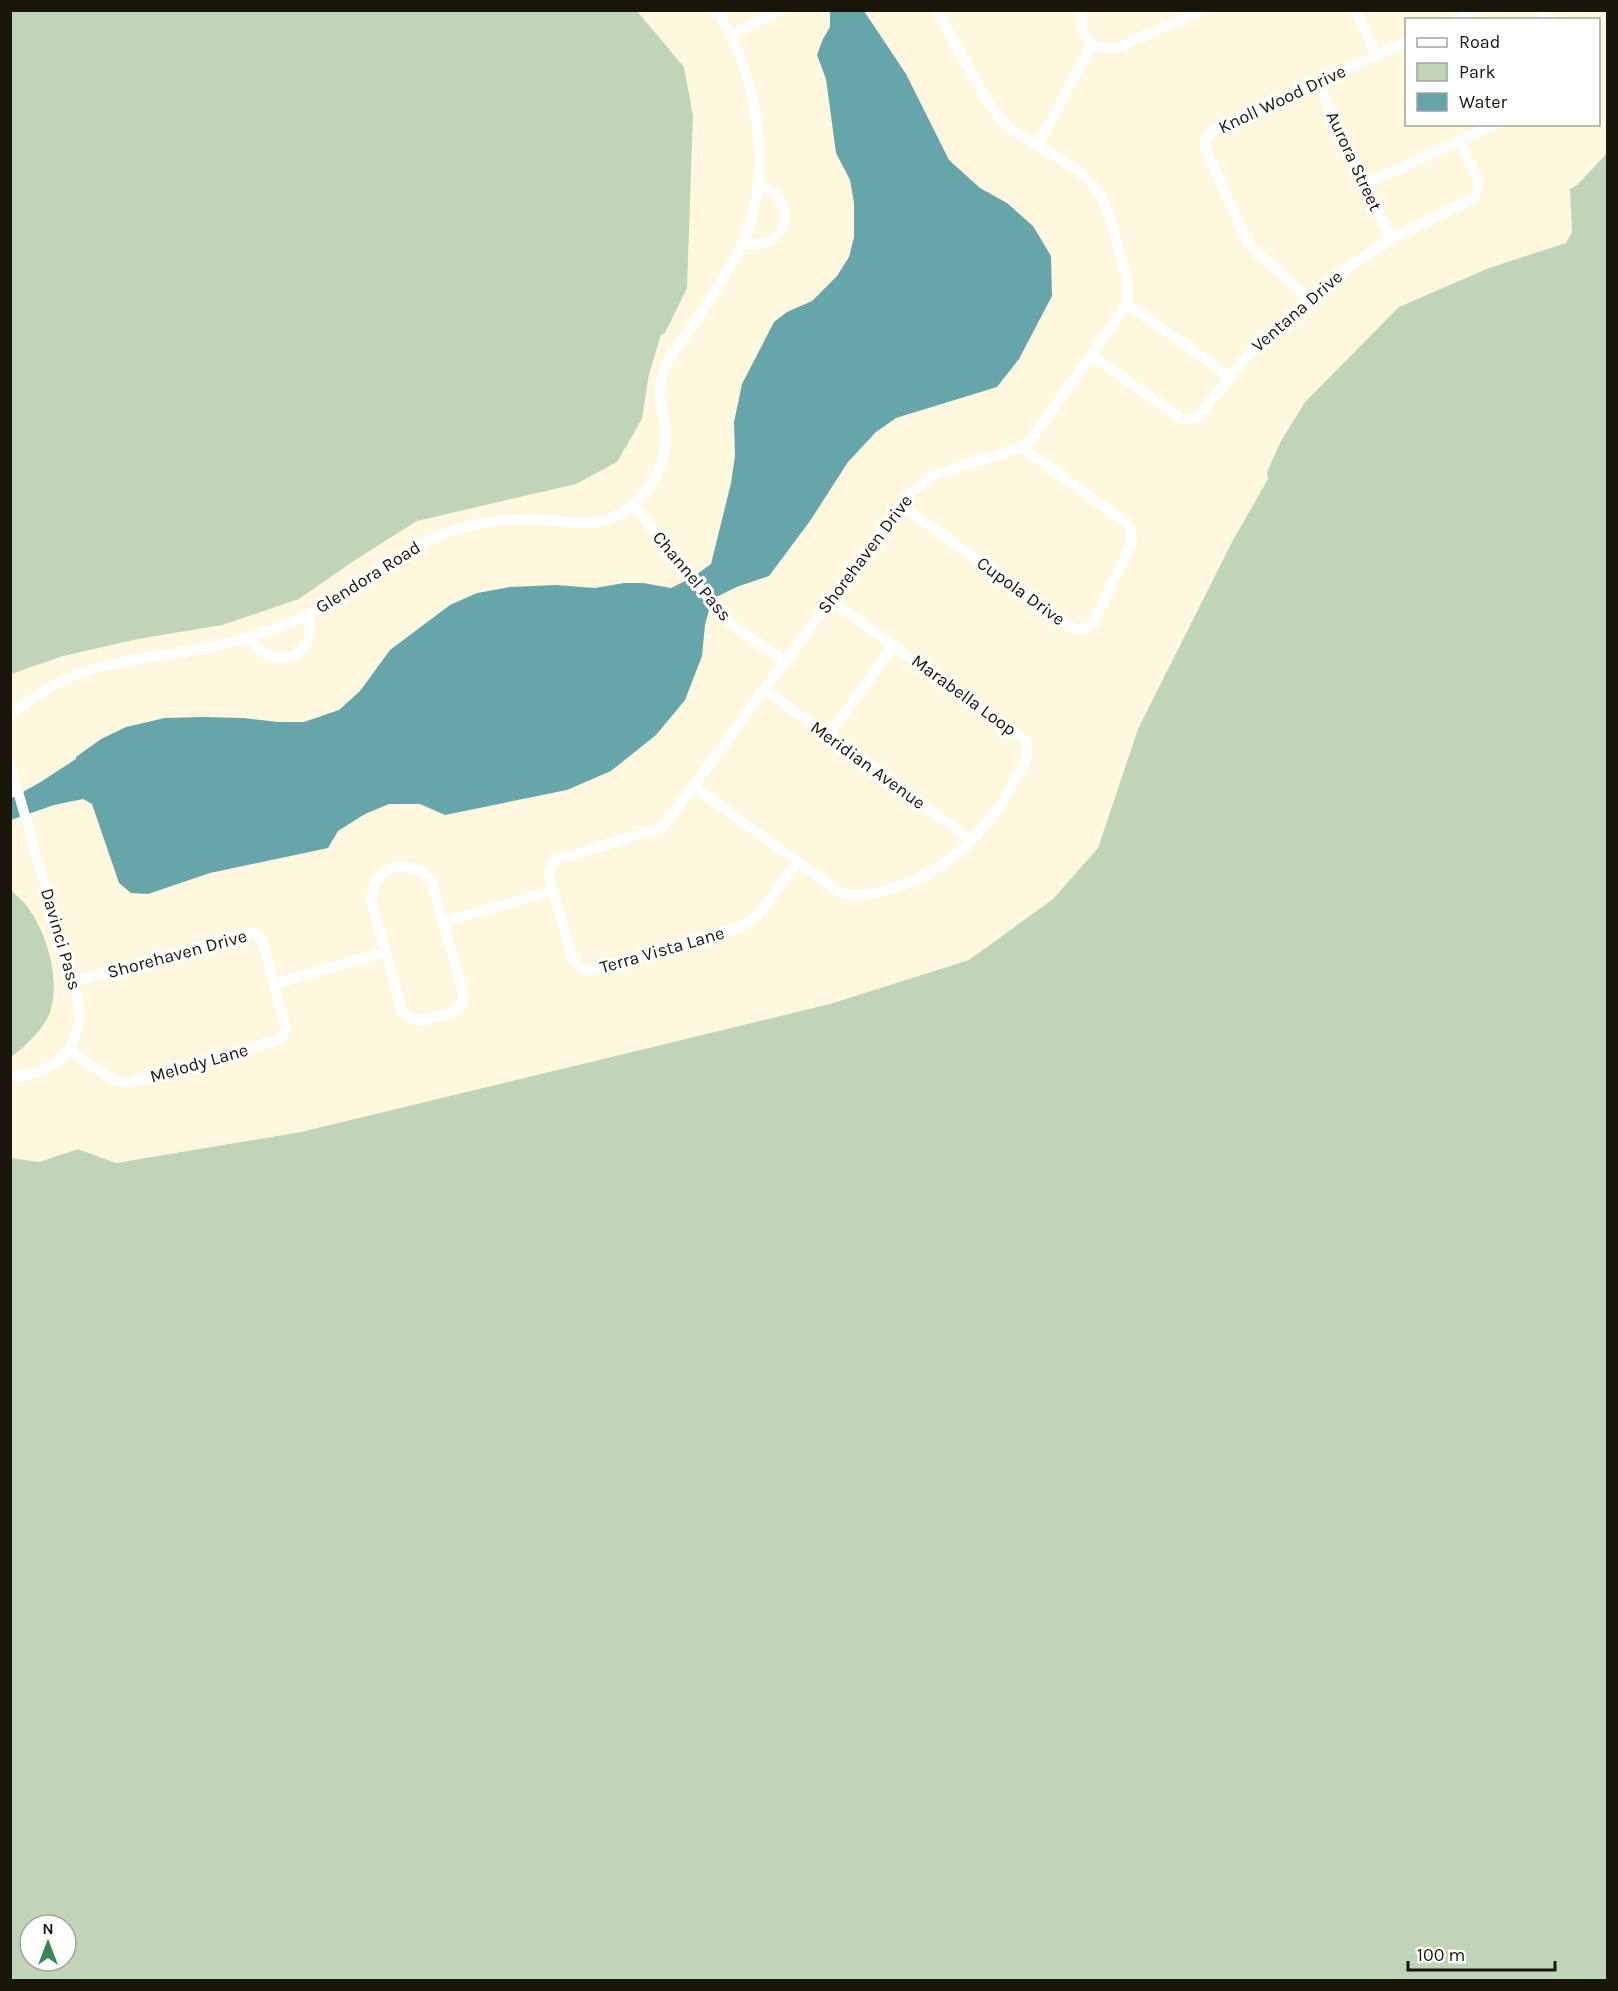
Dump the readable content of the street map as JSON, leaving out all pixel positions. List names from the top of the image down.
{
  "streets": {
    "street": [
      "Knoll Wood Drive",
      "Aurora Street",
      "Ventana Drive",
      "Shorehaven Drive",
      "Channel Pass",
      "Glendora Road",
      "Cupola Drive",
      "Marabella Loop",
      "Meridian Avenue",
      "Davinci Pass",
      "Terra Vista Lane",
      "Melody Lane"
    ]
  },
  "crossings": [
    ["Knoll Wood Drive", "Aurora Street"],
    ["Knoll Wood Drive", "Ventana Drive"],
    ["Aurora Street", "Ventana Drive"],
    ["Ventana Drive", "Shorehaven Drive"],
    ["Shorehaven Drive", "Channel Pass"],
    ["Shorehaven Drive", "Cupola Drive"],
    ["Shorehaven Drive", "Marabella Loop"],
    ["Shorehaven Drive", "Meridian Avenue"],
    ["Shorehaven Drive", "Davinci Pass"],
    ["Shorehaven Drive", "Terra Vista Lane"],
    ["Shorehaven Drive", "Melody Lane"],
    ["Channel Pass", "Glendora Road"],
    ["Marabella Loop", "Meridian Avenue"],
    ["Marabella Loop", "Terra Vista Lane"],
    ["Davinci Pass", "Melody Lane"]
  ],
  "legend": ["Road", "Park", "Water"],
  "scale_bar": "100 m",
  "north": "top"
}
